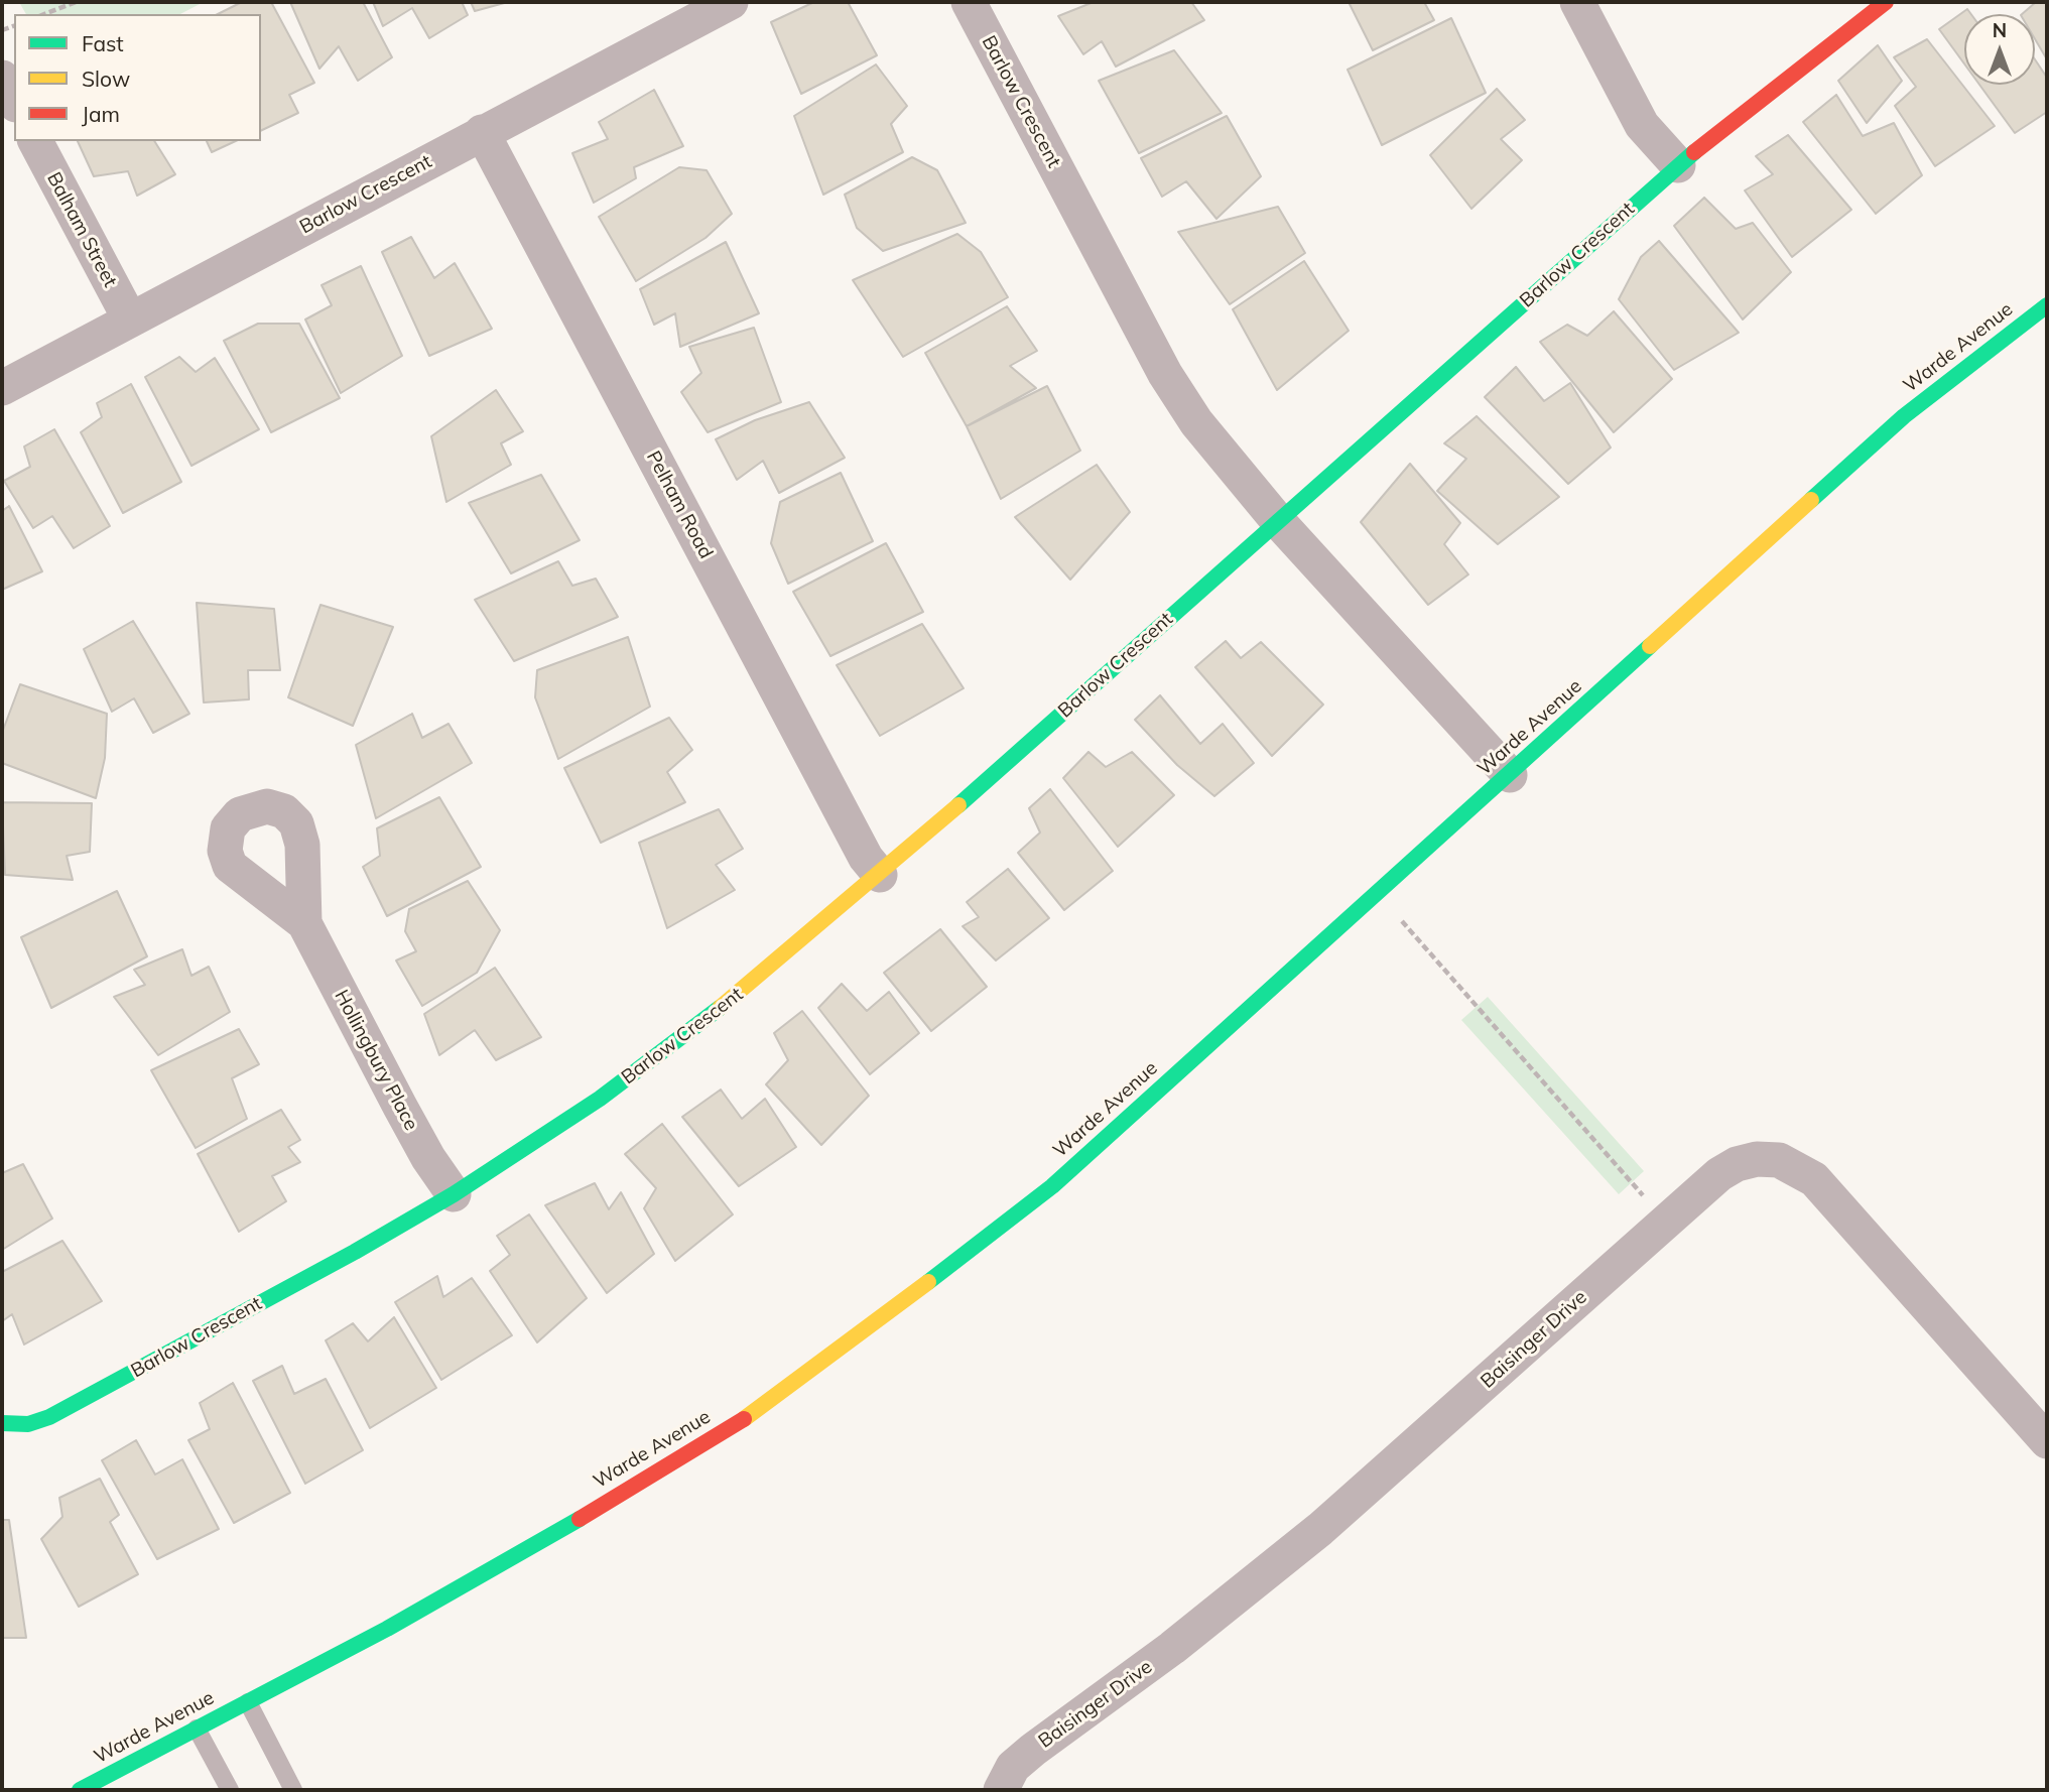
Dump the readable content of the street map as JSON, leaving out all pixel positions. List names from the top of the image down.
{
  "streets": {
    "main road": ["Barlow Crescent", "Warde Avenue"],
    "street": [
      "Balham Street",
      "Pelham Road",
      "Hollingbury Place",
      "Baisinger Drive"
    ]
  },
  "crossings": [
    ["Barlow Crescent", "Balham Street"],
    ["Barlow Crescent", "Warde Avenue"],
    ["Barlow Crescent", "Pelham Road"],
    ["Barlow Crescent", "Hollingbury Place"]
  ],
  "legend": ["Fast", "Slow", "Jam"],
  "north": "top"
}
